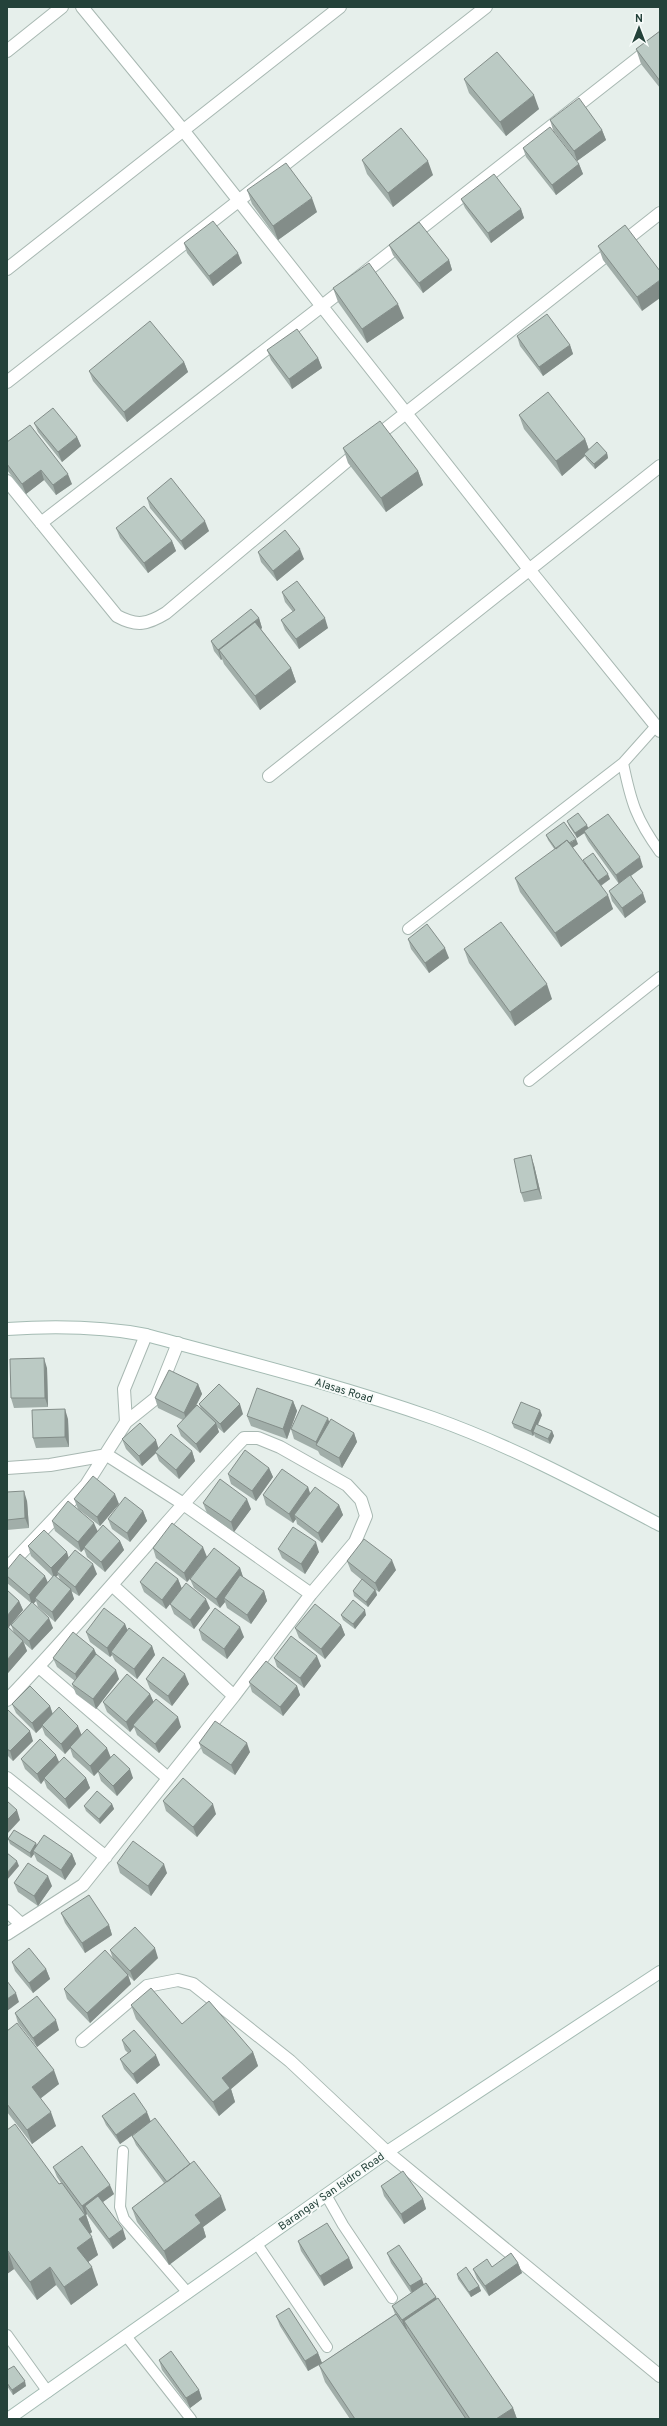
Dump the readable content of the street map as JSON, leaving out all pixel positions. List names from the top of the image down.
{
  "streets": {
    "street": ["Alasas Road", "Barangay San Isidro Road"]
  },
  "north": "top"
}
